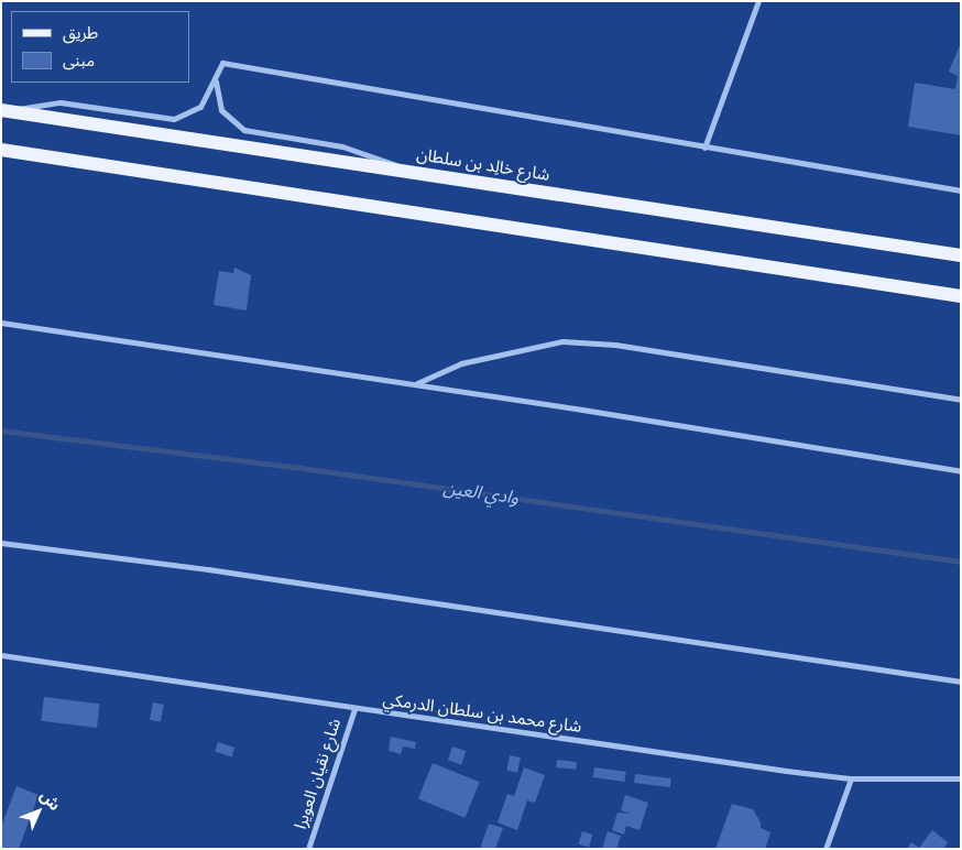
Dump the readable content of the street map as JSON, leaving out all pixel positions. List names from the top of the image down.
{
  "streets": {
    "main road": ["شارع خالِد بن سلطان"],
    "street": ["شارع محمد بن سلطان الدرمكي", "شارع نقيان العويرا"]
  },
  "crossings": [
    ["شارع محمد بن سلطان الدرمكي", "شارع نقيان العويرا"]
  ],
  "water": ["وادي العين"],
  "legend": ["طريق", "مبنى"],
  "north": "top right"
}
